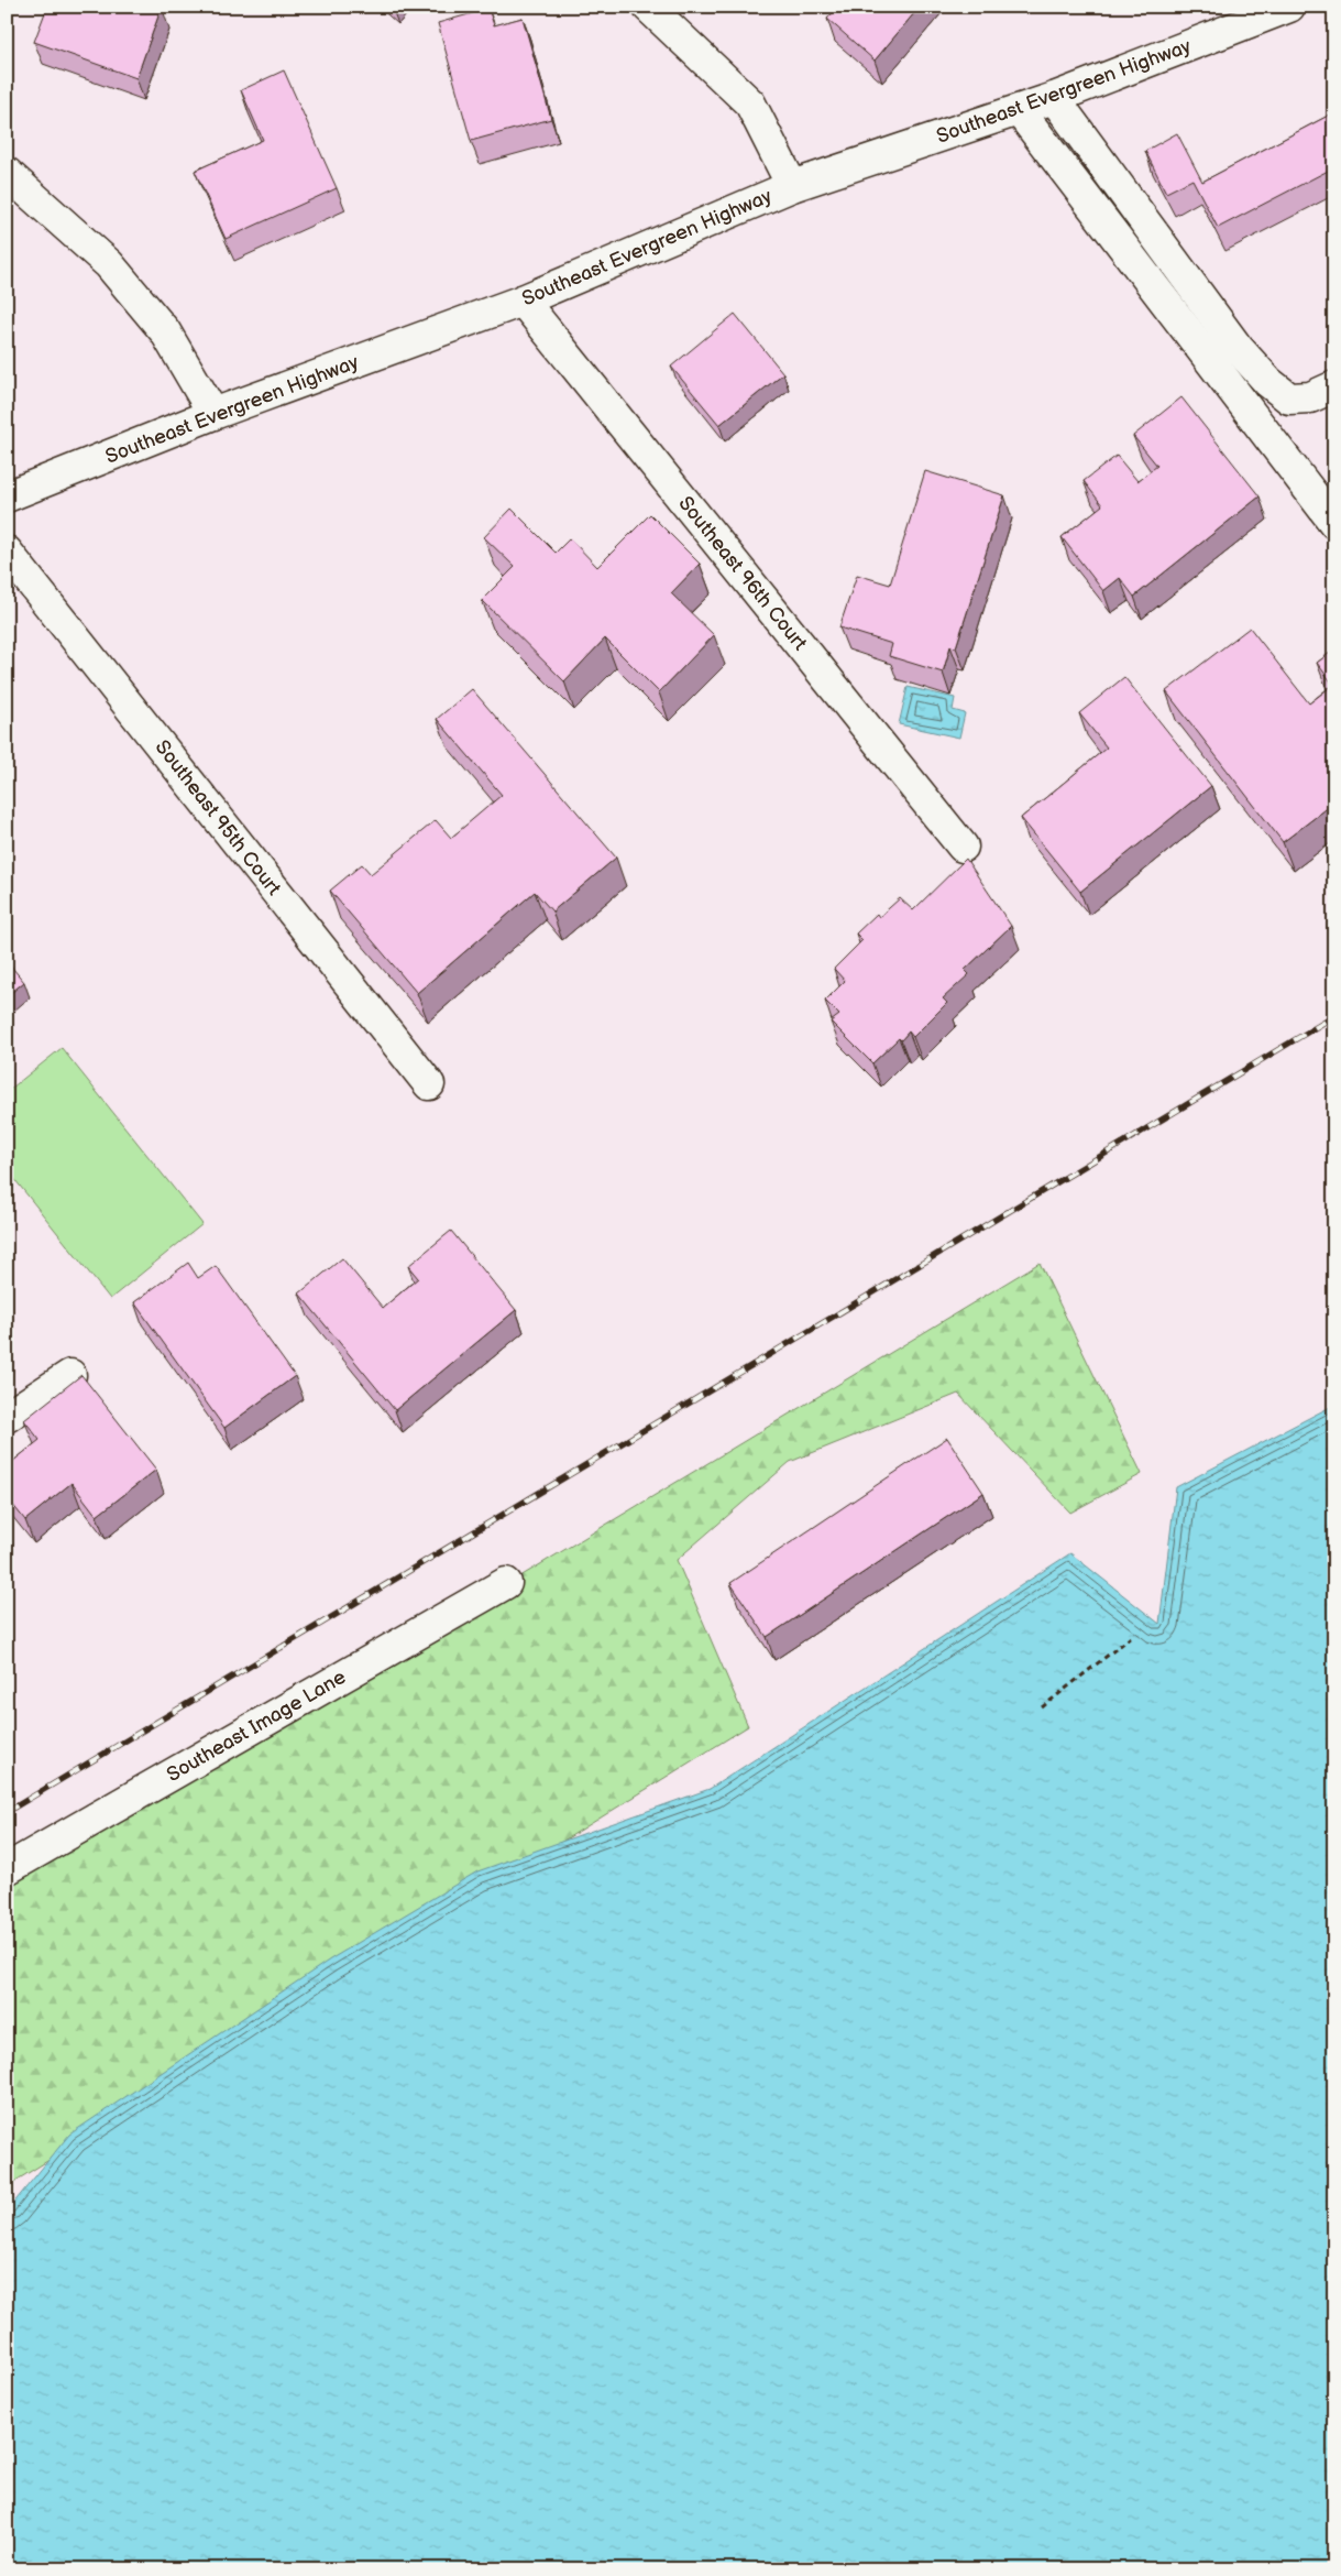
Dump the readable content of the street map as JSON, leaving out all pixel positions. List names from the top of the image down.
{
  "streets": {
    "street": [
      "Southeast Evergreen Highway",
      "Southeast 96th Court",
      "Southeast 95th Court",
      "Southeast Image Lane"
    ]
  },
  "crossings": [
    ["Southeast Evergreen Highway", "Southeast 96th Court"]
  ]
}
